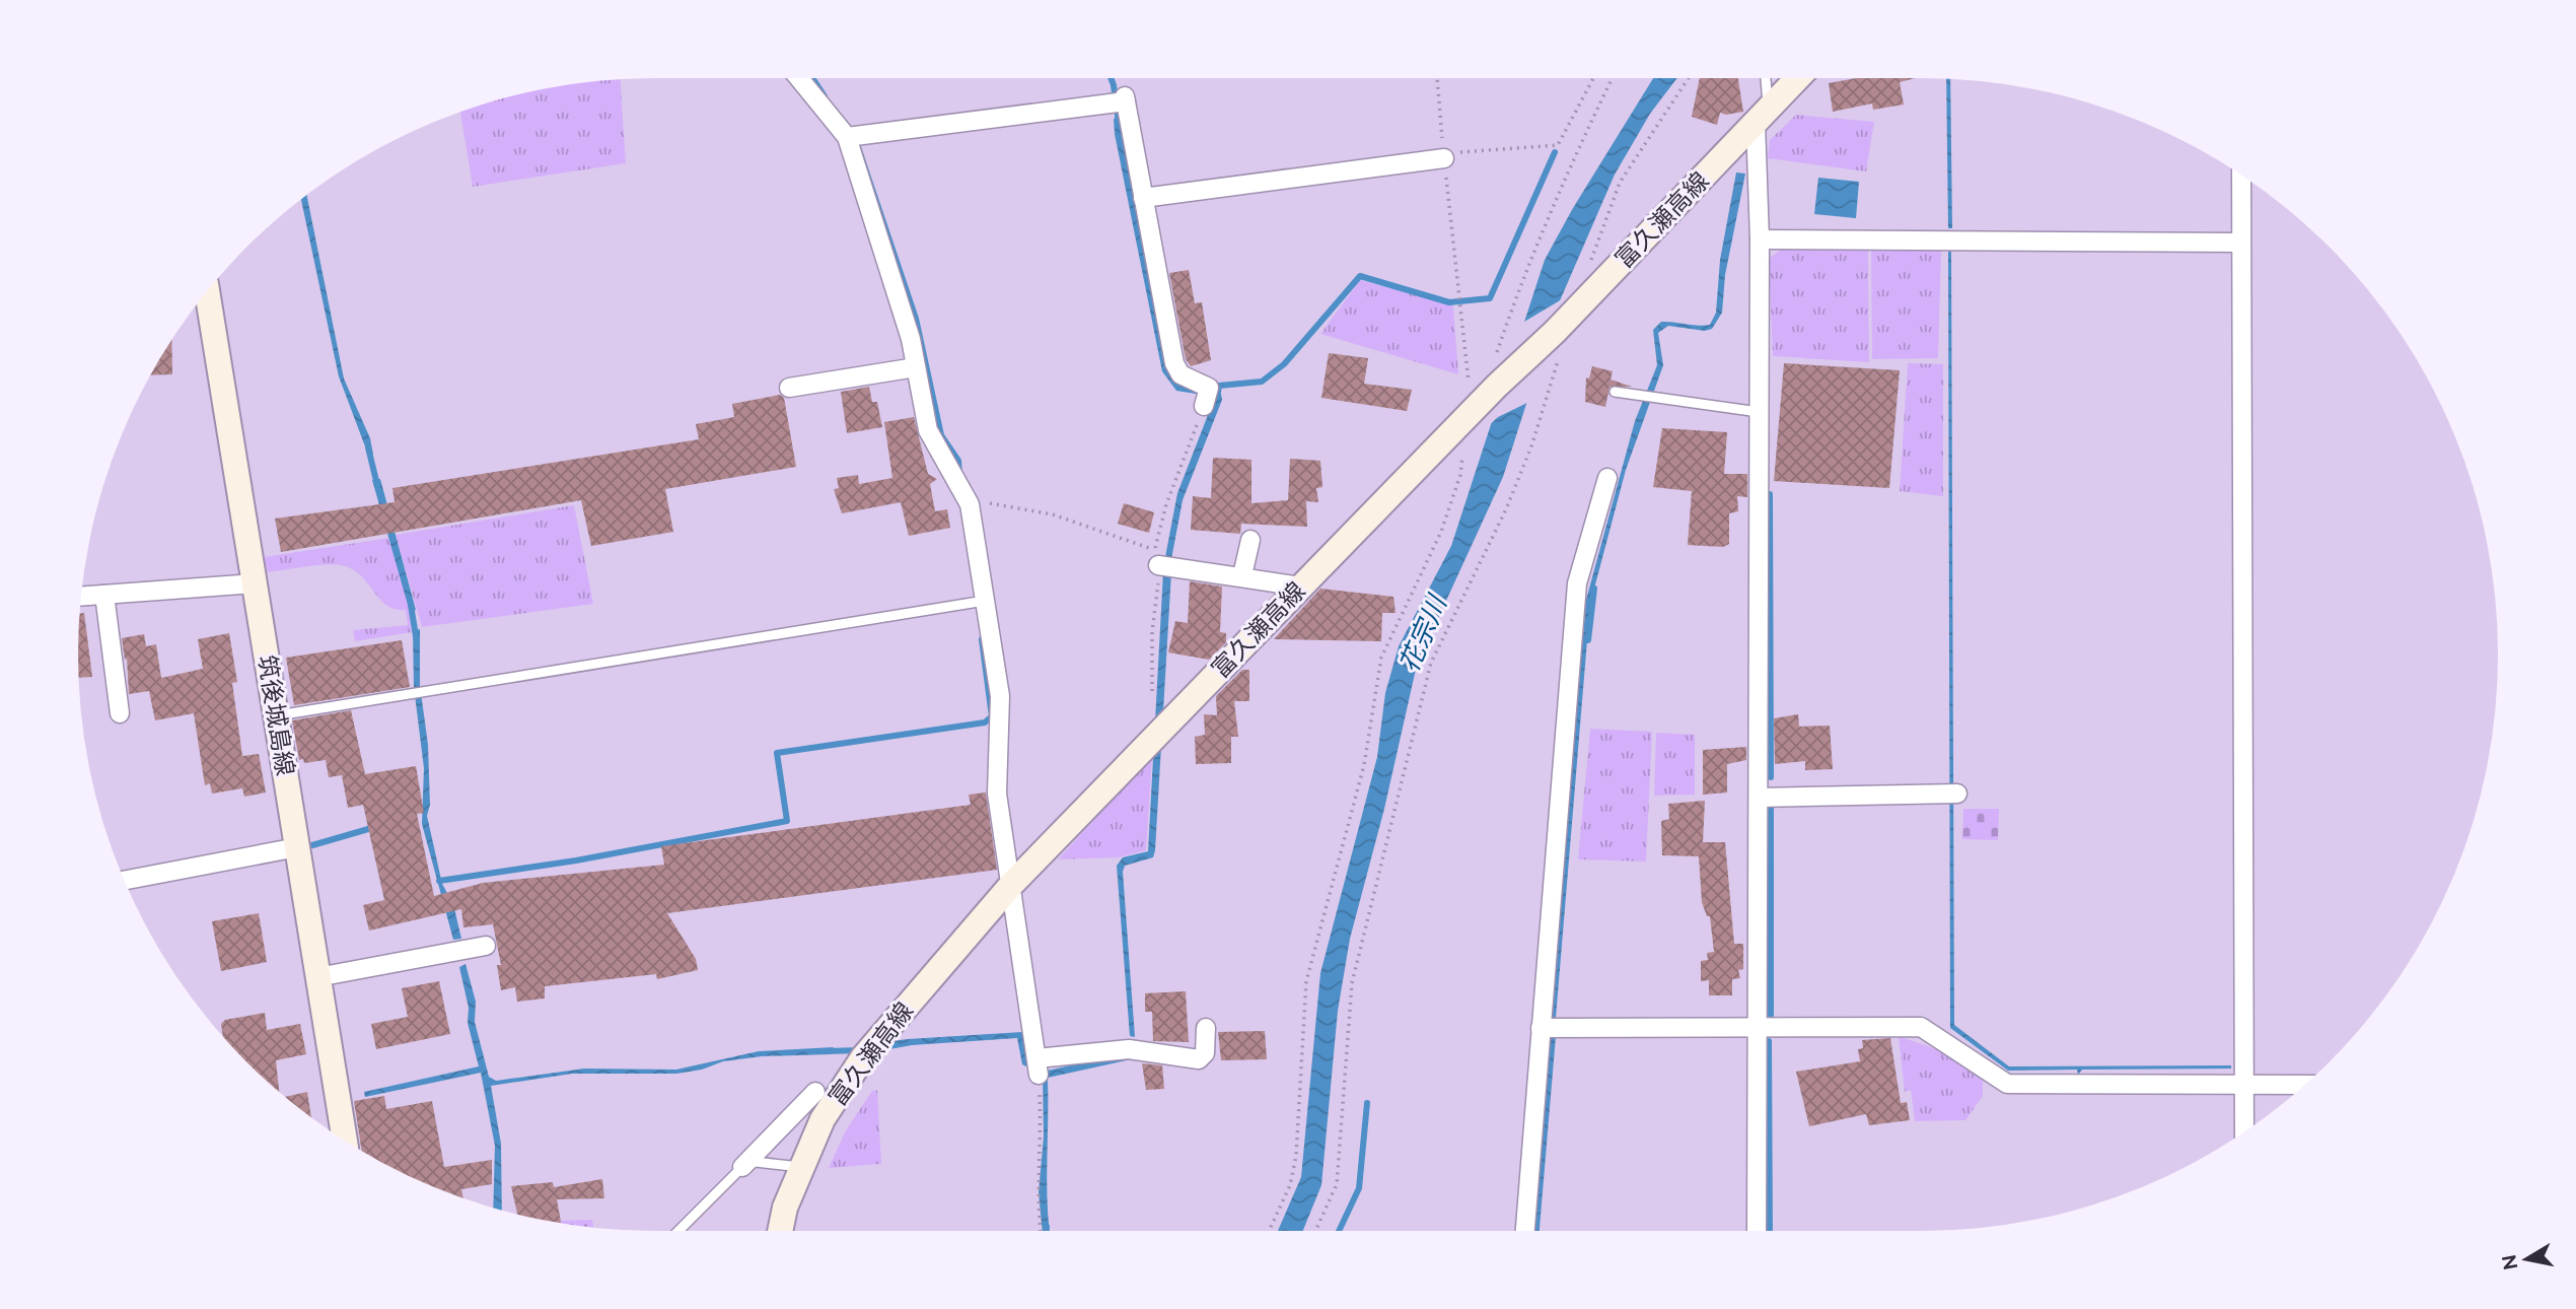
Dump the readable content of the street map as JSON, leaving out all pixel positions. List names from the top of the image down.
{
  "streets": {
    "main road": ["富久瀬高線", "筑後城島線"]
  },
  "water": ["花宗川"],
  "north": "left"
}
